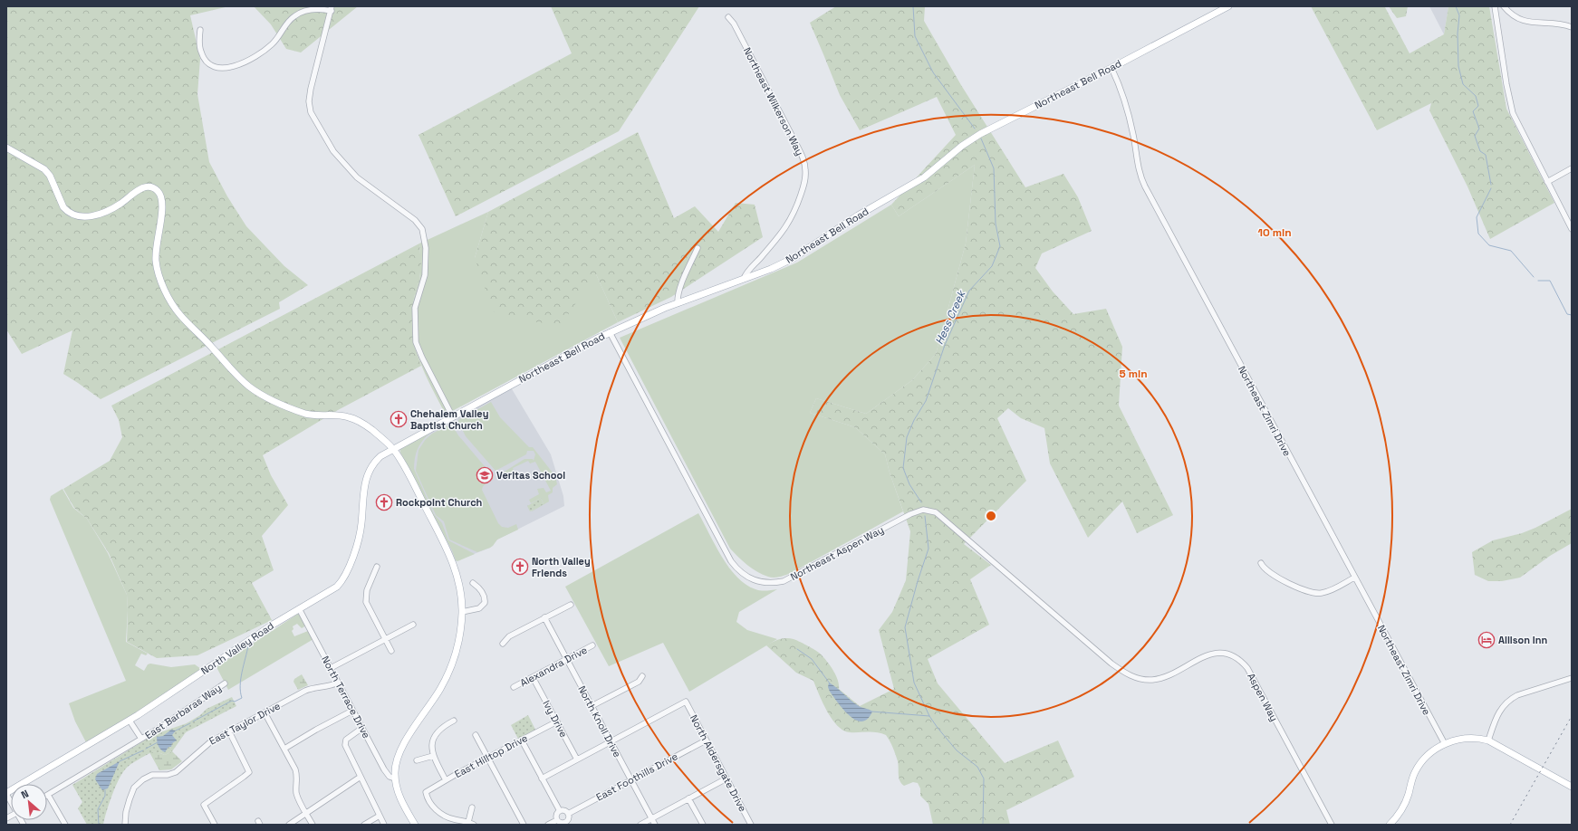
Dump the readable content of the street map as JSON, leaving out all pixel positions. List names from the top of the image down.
{
  "streets": {
    "main road": ["Northeast Bell Road", "North Valley Road"],
    "street": [
      "Northeast Wilkerson Way",
      "Northeast Zimri Drive",
      "Northeast Aspen Way",
      "Alexandra Drive",
      "North Terrace Drive",
      "Aspen Way",
      "East Barbaras Way",
      "Ivy Drive",
      "North Knoll Drive",
      "East Taylor Drive",
      "East Hilltop Drive",
      "North Aldersgate Drive",
      "East Foothills Drive"
    ]
  },
  "crossings": [
    ["Northeast Bell Road", "Northeast Wilkerson Way"],
    ["Northeast Bell Road", "Northeast Zimri Drive"],
    ["Northeast Bell Road", "Northeast Aspen Way"],
    ["Northeast Bell Road", "North Valley Road"],
    ["Northeast Aspen Way", "Aspen Way"],
    ["Alexandra Drive", "Ivy Drive"],
    ["Alexandra Drive", "North Knoll Drive"],
    ["North Terrace Drive", "East Taylor Drive"],
    ["Ivy Drive", "East Hilltop Drive"],
    ["North Knoll Drive", "North Aldersgate Drive"],
    ["North Knoll Drive", "East Foothills Drive"],
    ["North Aldersgate Drive", "East Foothills Drive"]
  ],
  "water": ["Hess Creek"],
  "places": {
    "church": ["Chehalem Valley Baptist Church", "Rockpoint Church", "North Valley Friends"],
    "school or university": ["Veritas School"],
    "hotel": ["Allison Inn"]
  },
  "north": "top left",
  "rings": ["10 min", "5 min"]
}
